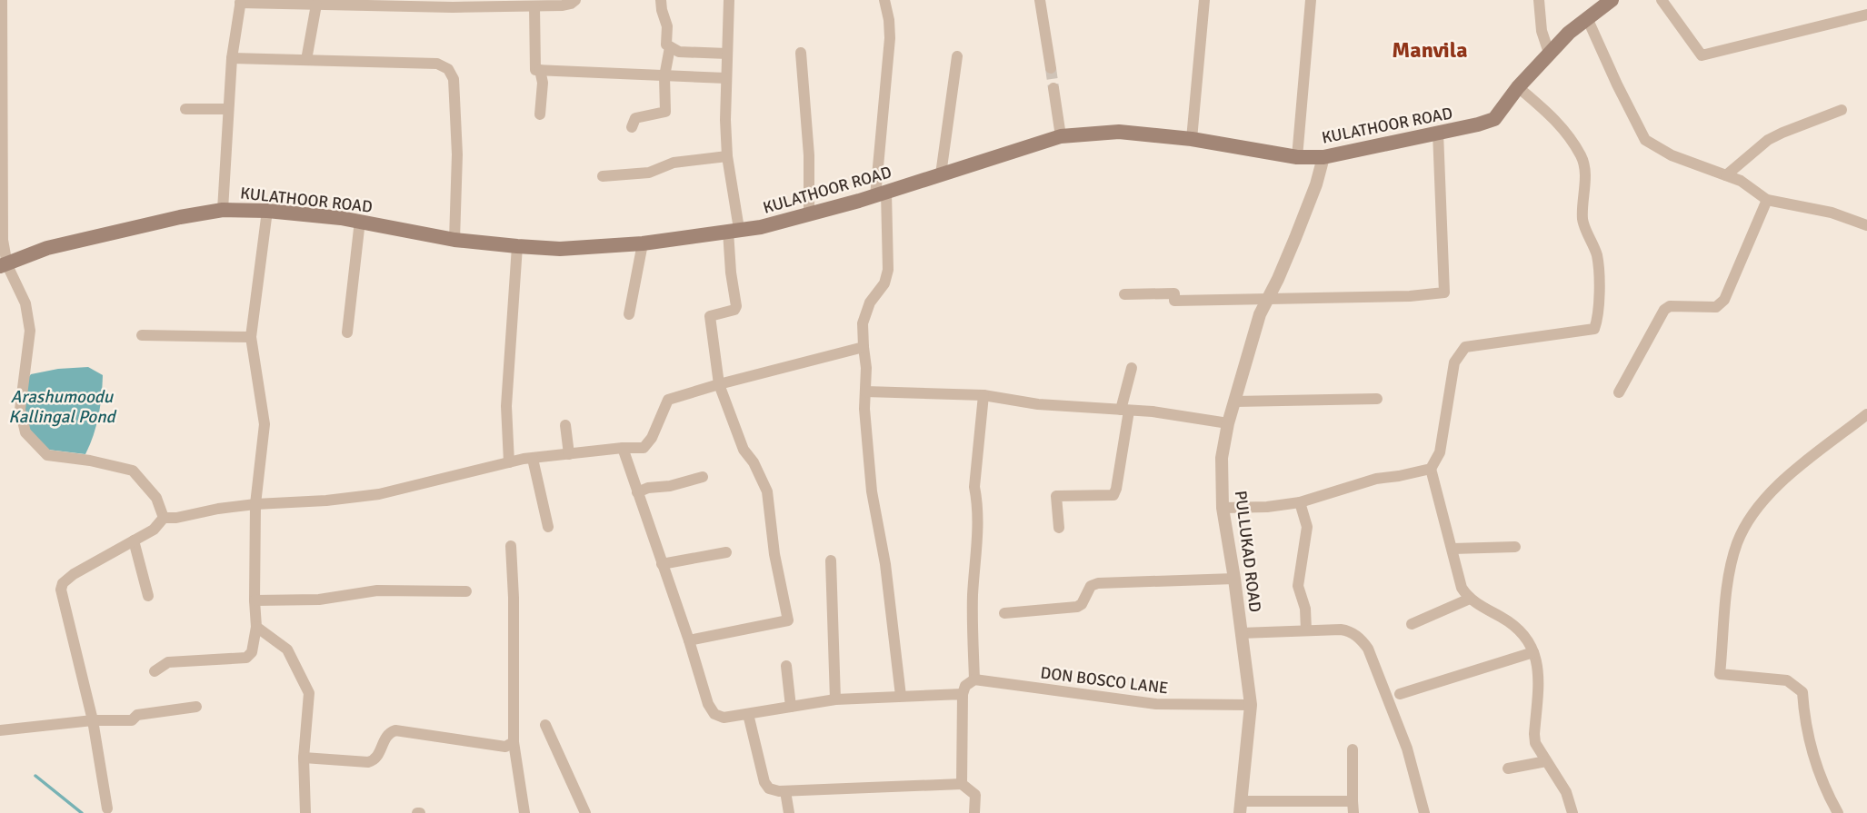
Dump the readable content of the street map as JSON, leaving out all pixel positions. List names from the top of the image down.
{
  "streets": {
    "main road": ["KULATHOOR ROAD"],
    "street": ["PULLUKAD ROAD", "DON BOSCO LANE"]
  },
  "crossings": [
    ["KULATHOOR ROAD", "PULLUKAD ROAD"],
    ["PULLUKAD ROAD", "DON BOSCO LANE"]
  ],
  "districts": ["Manvila"],
  "water": ["Arashumoodu Kallingal Pond"]
}
